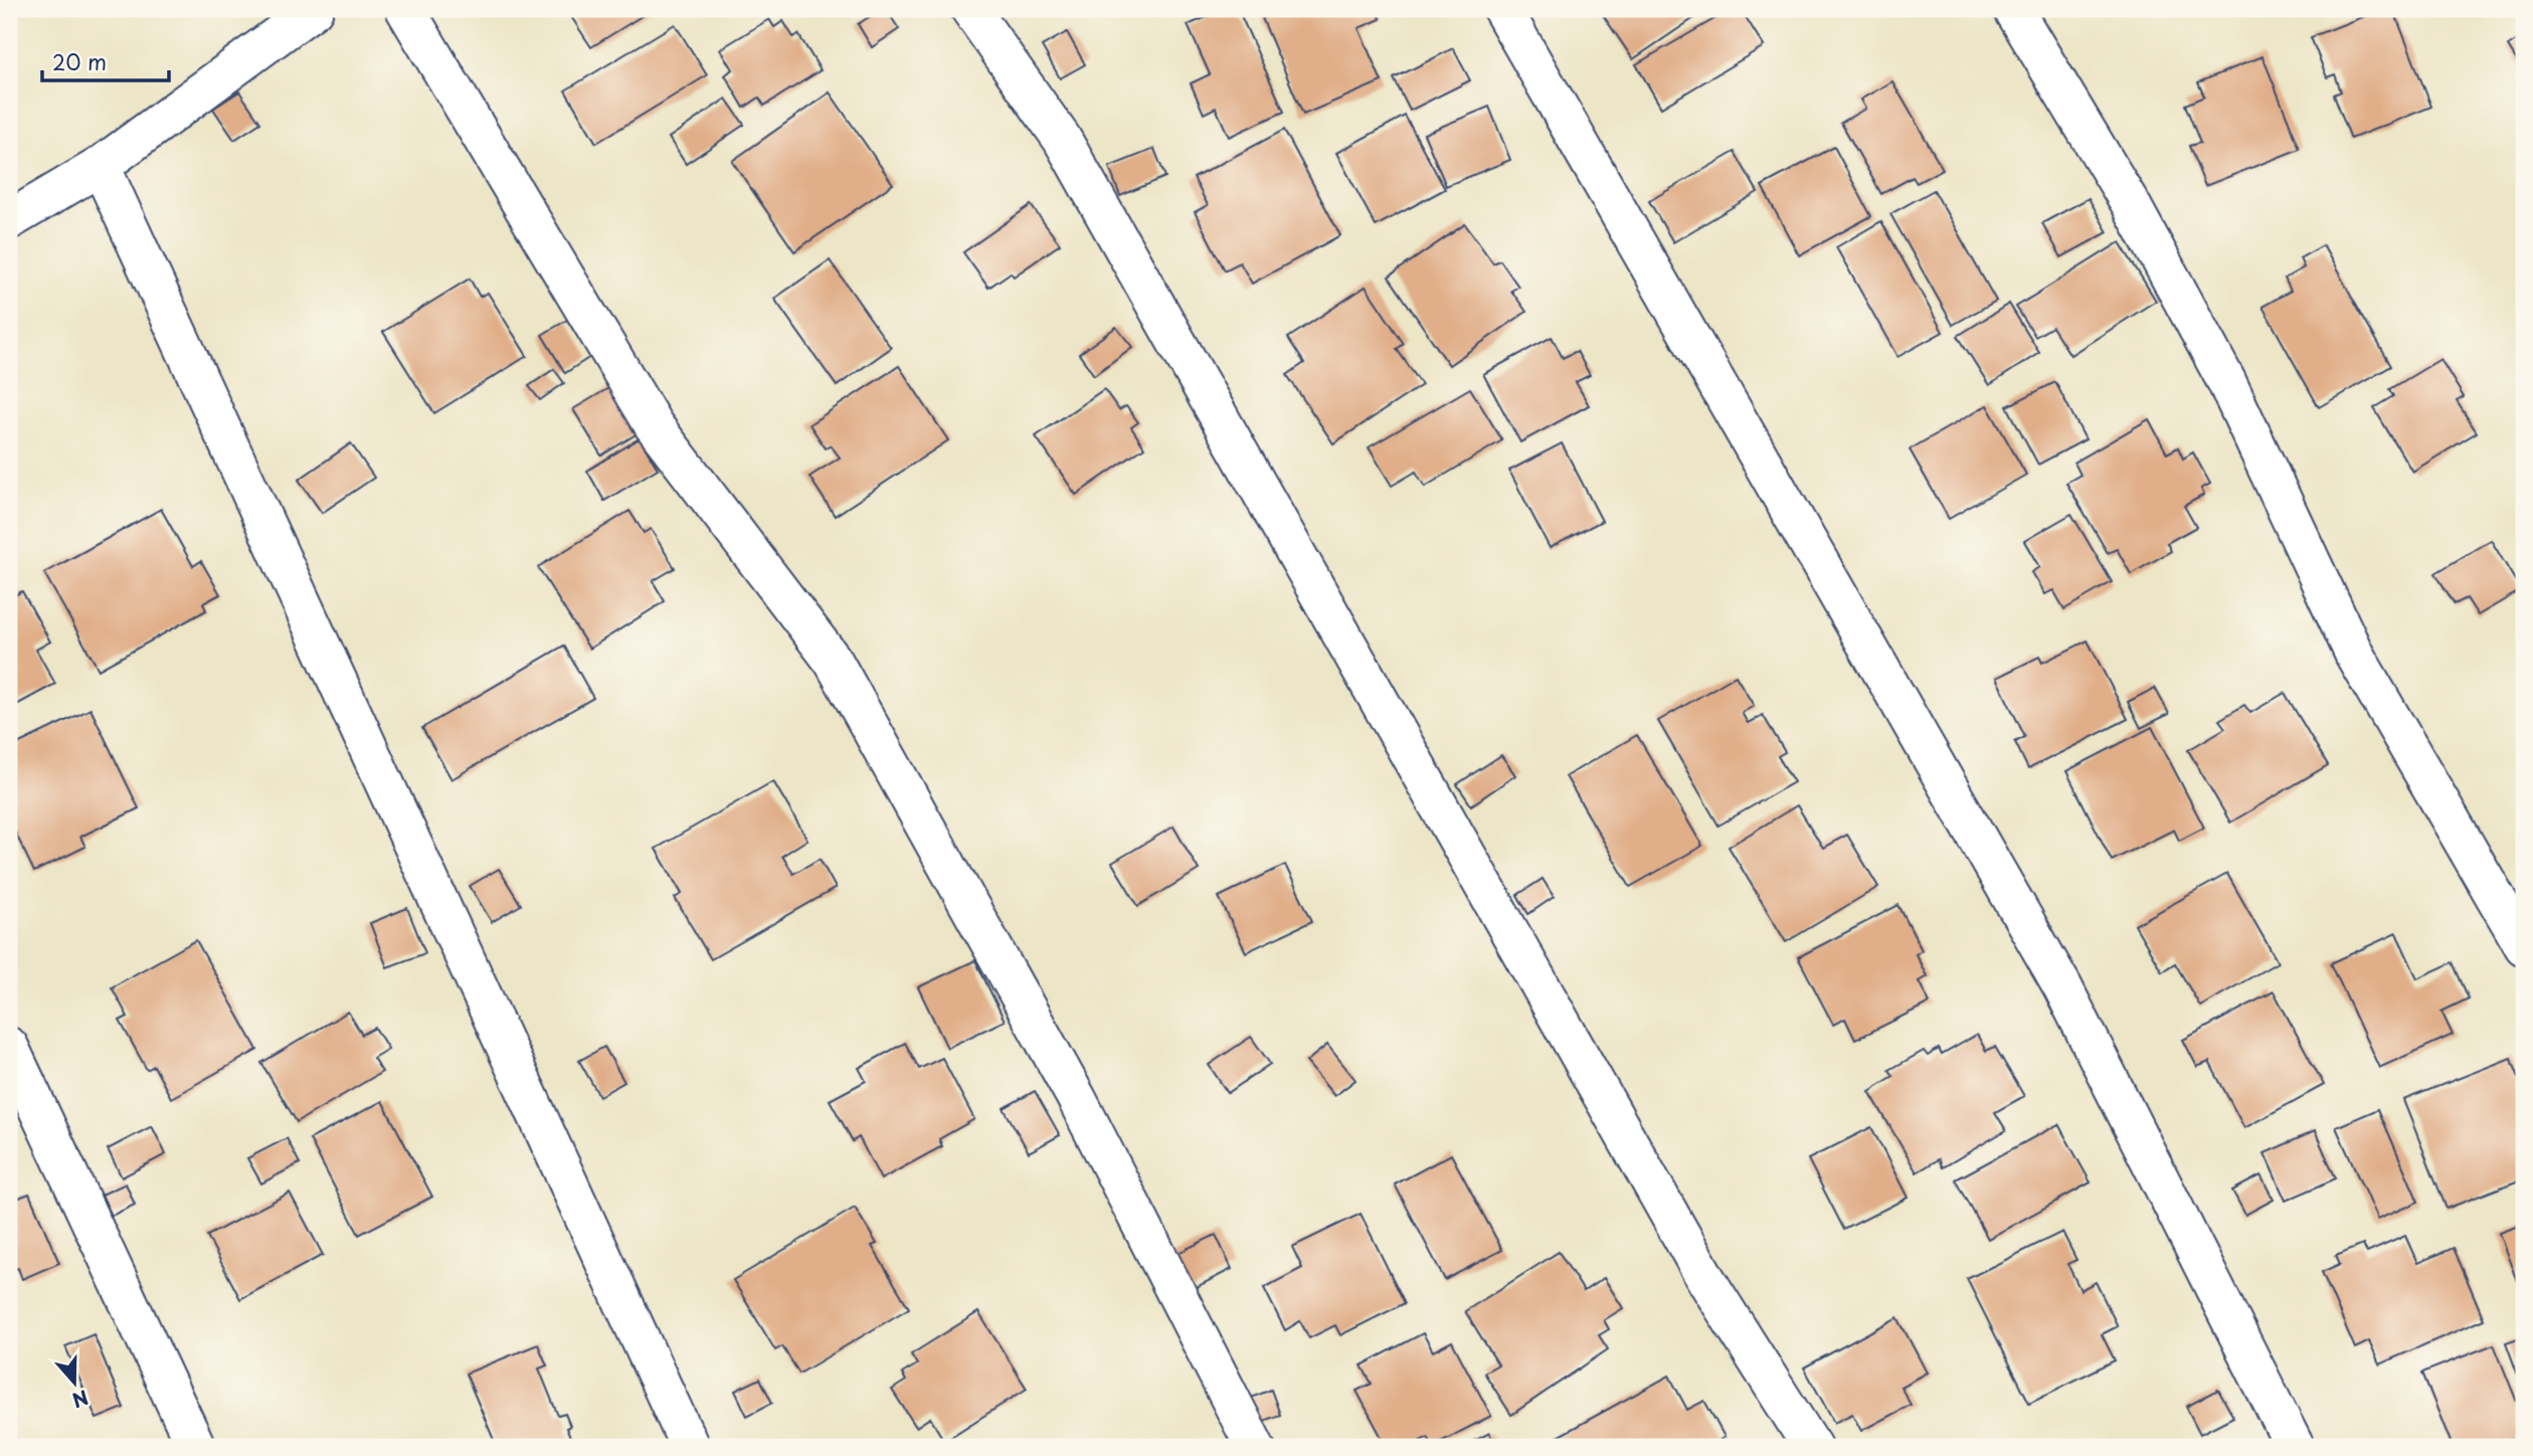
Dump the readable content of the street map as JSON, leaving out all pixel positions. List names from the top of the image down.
{
  "scale_bar": "20 m",
  "north": "bottom"
}
